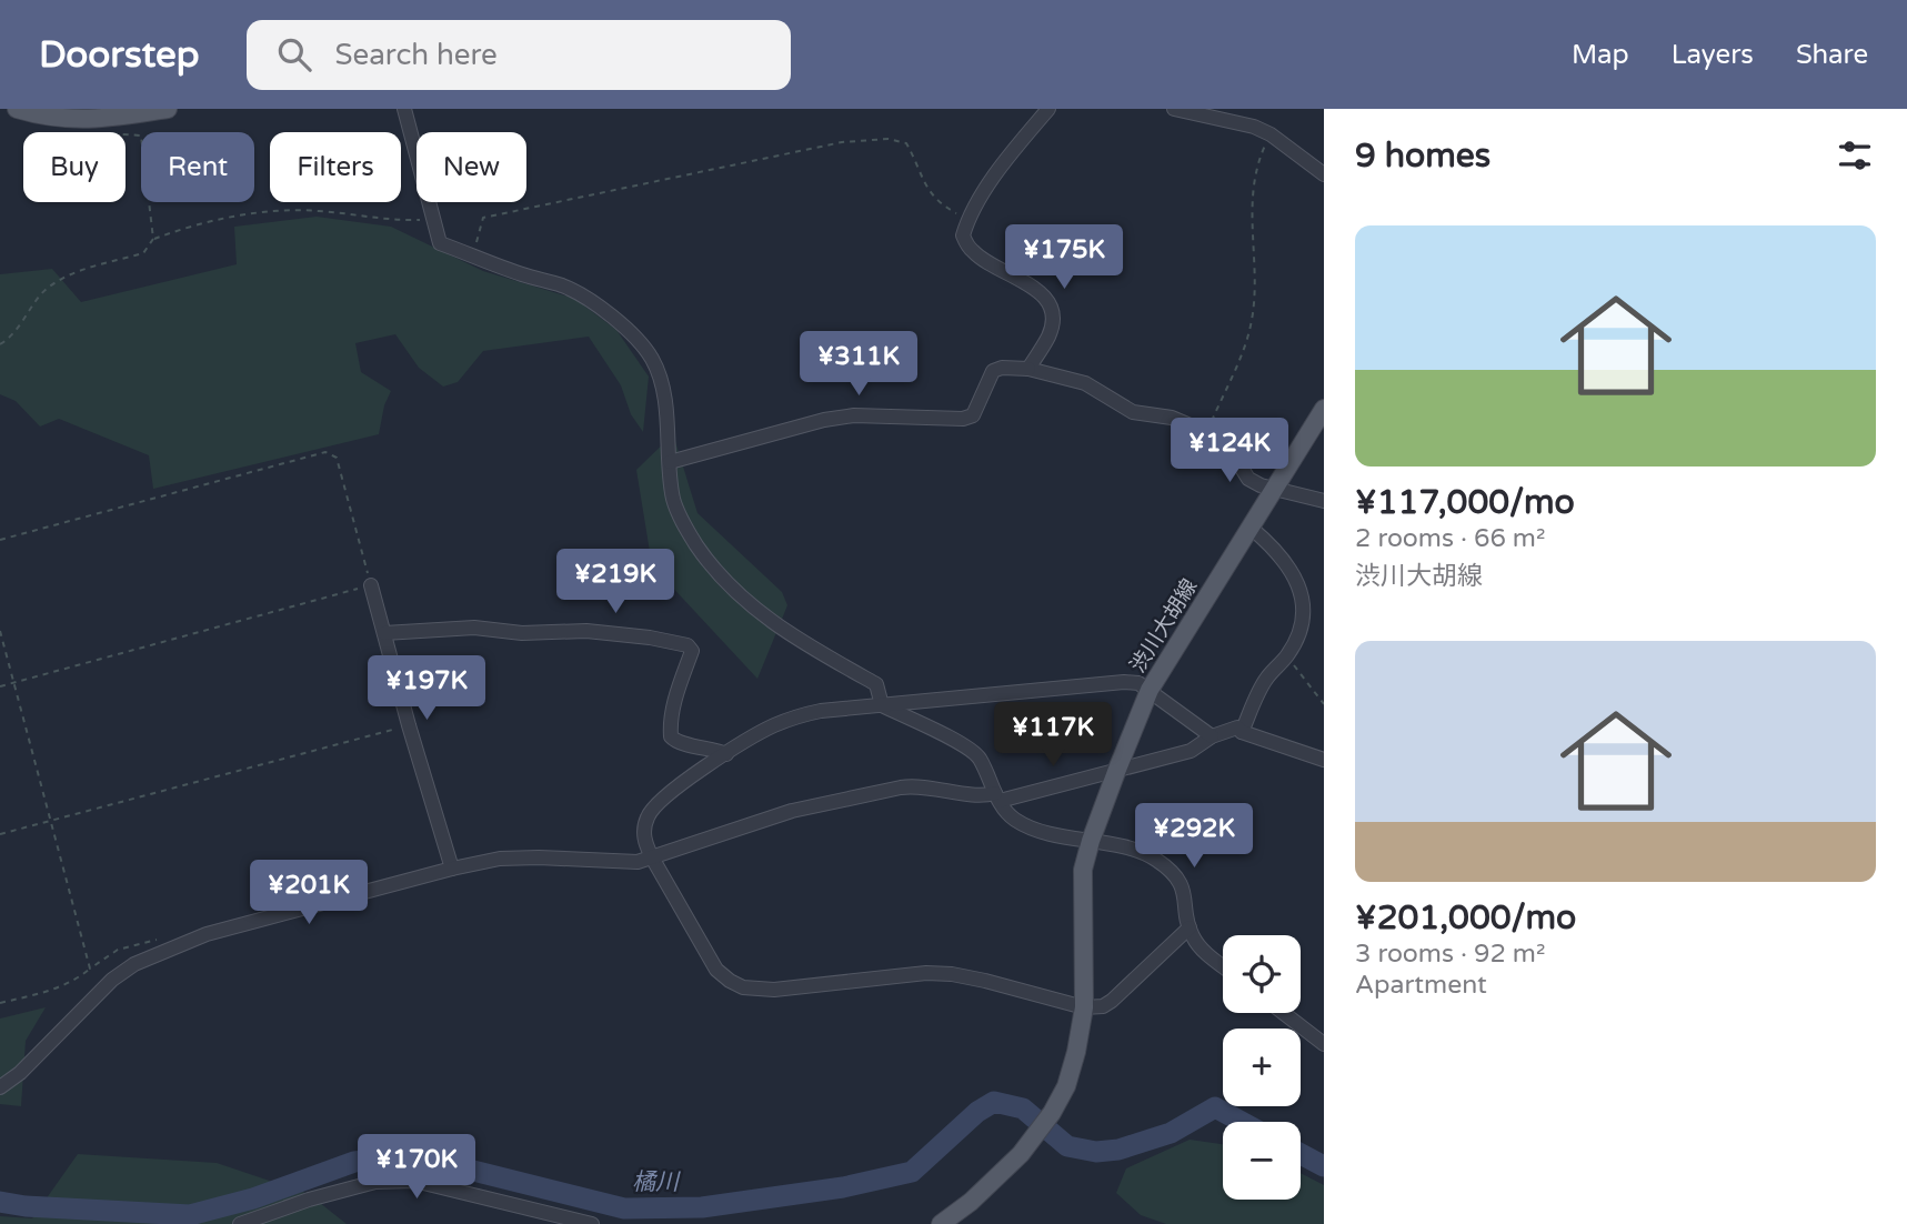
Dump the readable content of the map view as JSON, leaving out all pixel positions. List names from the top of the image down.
{
  "streets": {
    "main road": ["渋川大胡線"]
  },
  "water": ["橘川"],
  "page": {
    "header": "Doorstep",
    "search": "Search here",
    "nav": ["Map", "Layers", "Share"],
    "heading": "9 homes",
    "chip": [
      "Buy",
      "Rent",
      "Filters",
      "New"
    ],
    "list": [
      {
        "name": "¥117,000/mo",
        "note": "2 rooms · 66 m² · 渋川大胡線"
      },
      {
        "name": "¥201,000/mo",
        "note": "3 rooms · 92 m² · Apartment"
      }
    ],
    "price": [
      "¥175K",
      "¥311K",
      "¥124K",
      "¥219K",
      "¥197K",
      "¥117K",
      "¥292K",
      "¥201K",
      "¥170K"
    ],
    "map_buttons": ["+", "−"]
  }
}
